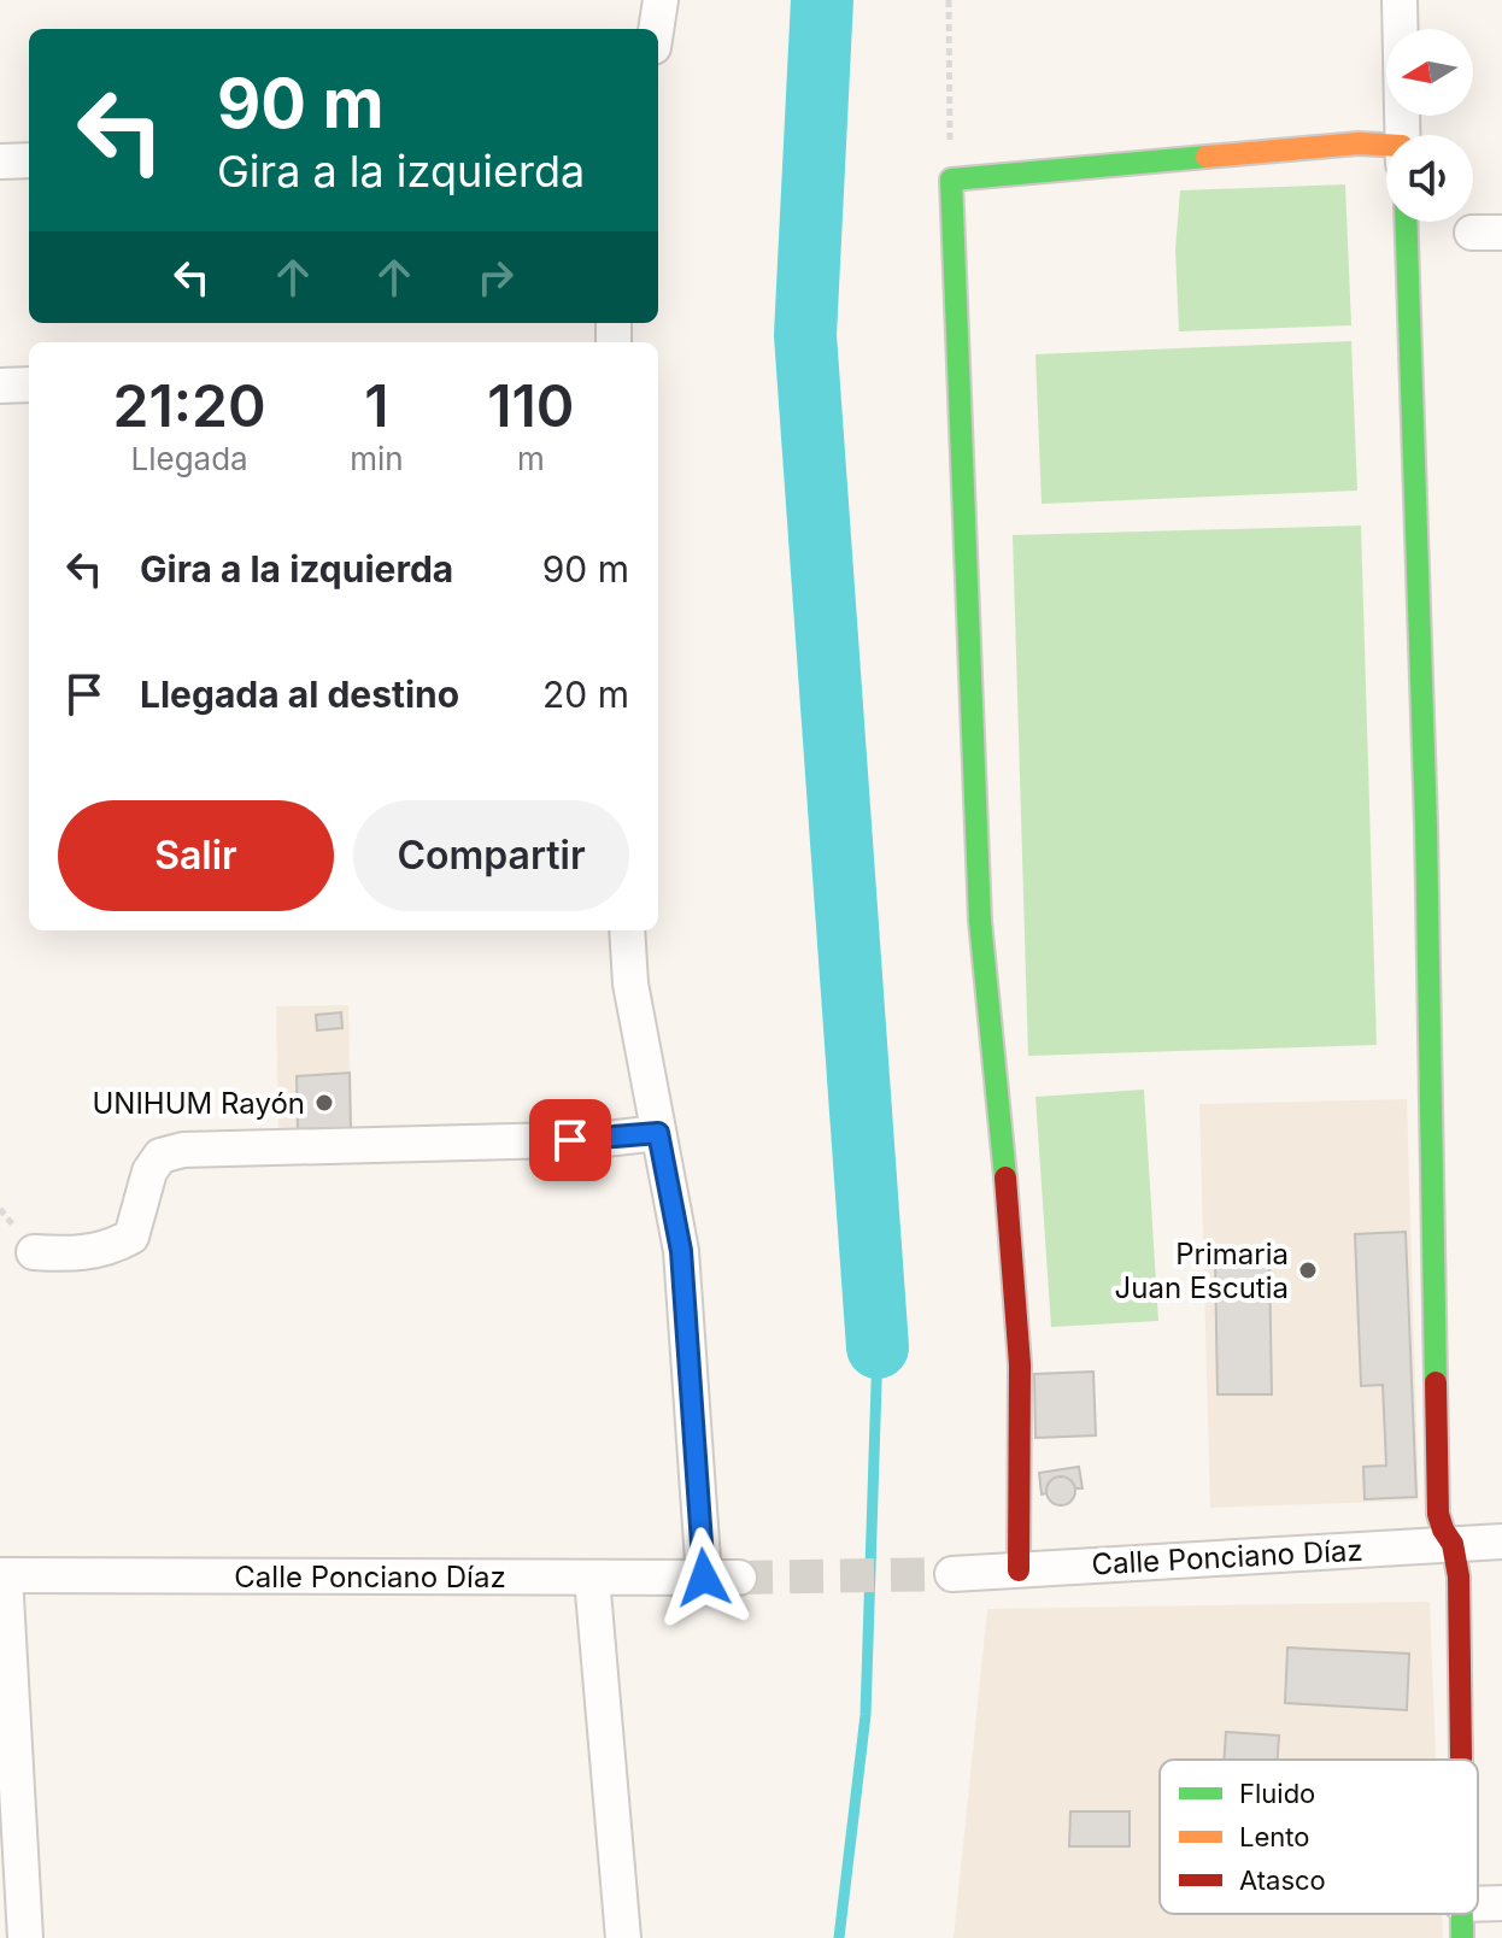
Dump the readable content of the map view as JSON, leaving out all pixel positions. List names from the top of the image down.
{
  "streets": {
    "street": ["Calle Ponciano Díaz"]
  },
  "places": ["UNIHUM Rayón", "Primaria Juan Escutia"],
  "legend": ["Fluido", "Lento", "Atasco"],
  "north": "left",
  "page": {
    "turn": ["90 m", "Gira a la izquierda"],
    "eta": [
      "21:20",
      "Llegada",
      "1",
      "min",
      "110",
      "m"
    ],
    "list": [
      {
        "name": "Gira a la izquierda",
        "value": "90 m"
      },
      {
        "name": "Llegada al destino",
        "value": "20 m"
      }
    ],
    "buttons": ["Salir", "Compartir"]
  }
}
